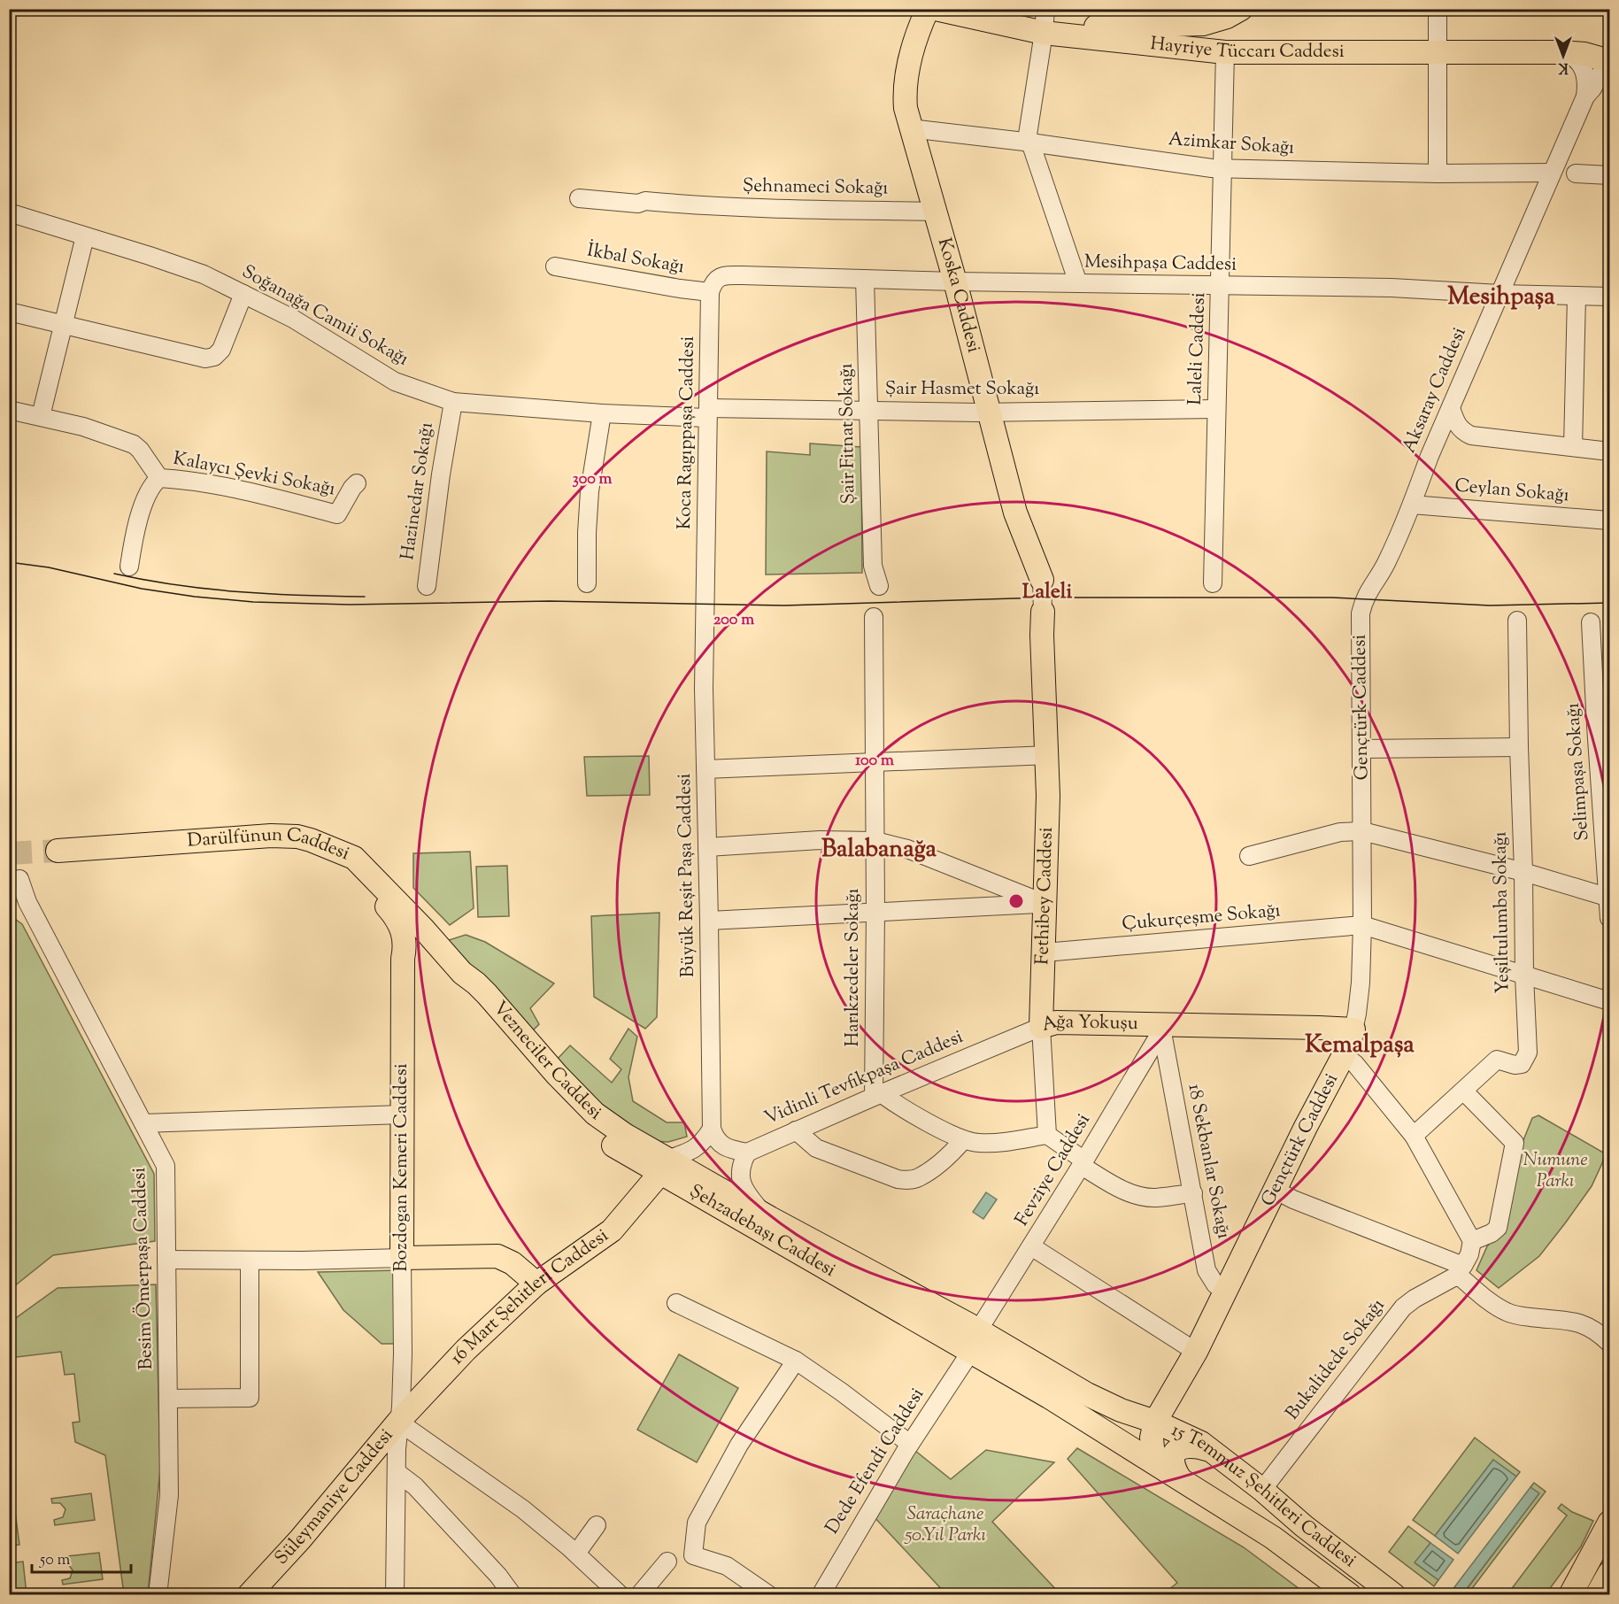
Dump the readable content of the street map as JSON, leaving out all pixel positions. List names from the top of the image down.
{
  "streets": {
    "main road": [
      "Hayriye Tüccarı Caddesi",
      "Koska Caddesi",
      "Gençtürk Caddesi",
      "Darülfünun Caddesi",
      "Fethibey Caddesi",
      "Ağa Yokuşu",
      "Vezneciler Caddesi",
      "Bozdogan Kemeri Caddesi",
      "Şehzadebaşı Caddesi",
      "16 Mart Şehitleri Caddesi",
      "Süleymaniye Caddesi",
      "15 Temmuz Şehitleri Caddesi"
    ],
    "street": [
      "Azimkar Sokağı",
      "Şehnameci Sokağı",
      "İkbal Sokağı",
      "Mesihpaşa Caddesi",
      "Soğanağa Camii Sokağı",
      "Laleli Caddesi",
      "Şair Hasmet Sokağı",
      "Aksaray Caddesi",
      "Koca Ragıppaşa Caddesi",
      "Şair Fitnat Sokağı",
      "Kalaycı Şevki Sokağı",
      "Hazinedar Sokağı",
      "Ceylan Sokağı",
      "Selimpaşa Sokağı",
      "Büyük Reşit Paşa Caddesi",
      "Yeşiltulumba Sokağı",
      "Çukurçeşme Sokağı",
      "Harıkzedeler Sokağı",
      "Vidinli Tevfikpaşa Caddesi",
      "18 Sekbanlar Sokağı",
      "Fevziye Caddesi",
      "Besim Ömerpaşa Caddesi",
      "Bukalidede Sokağı",
      "Dede Efendi Caddesi"
    ]
  },
  "crossings": [
    ["Hayriye Tüccarı Caddesi", "Koska Caddesi"],
    ["Hayriye Tüccarı Caddesi", "Laleli Caddesi"],
    ["Hayriye Tüccarı Caddesi", "Aksaray Caddesi"],
    ["Azimkar Sokağı", "Koska Caddesi"],
    ["Azimkar Sokağı", "Laleli Caddesi"],
    ["Azimkar Sokağı", "Aksaray Caddesi"],
    ["Şehnameci Sokağı", "Koska Caddesi"],
    ["İkbal Sokağı", "Mesihpaşa Caddesi"],
    ["İkbal Sokağı", "Koca Ragıppaşa Caddesi"],
    ["Mesihpaşa Caddesi", "Koska Caddesi"],
    ["Mesihpaşa Caddesi", "Laleli Caddesi"],
    ["Mesihpaşa Caddesi", "Aksaray Caddesi"],
    ["Mesihpaşa Caddesi", "Koca Ragıppaşa Caddesi"],
    ["Mesihpaşa Caddesi", "Şair Fitnat Sokağı"],
    ["Koska Caddesi", "Şair Hasmet Sokağı"],
    ["Soğanağa Camii Sokağı", "Şair Hasmet Sokağı"],
    ["Soğanağa Camii Sokağı", "Hazinedar Sokağı"],
    ["Laleli Caddesi", "Şair Hasmet Sokağı"],
    ["Şair Hasmet Sokağı", "Koca Ragıppaşa Caddesi"],
    ["Şair Hasmet Sokağı", "Şair Fitnat Sokağı"],
    ["Aksaray Caddesi", "Ceylan Sokağı"],
    ["Aksaray Caddesi", "Gençtürk Caddesi"],
    ["Koca Ragıppaşa Caddesi", "Büyük Reşit Paşa Caddesi"],
    ["Gençtürk Caddesi", "Çukurçeşme Sokağı"],
    ["Gençtürk Caddesi", "Ağa Yokuşu"],
    ["Gençtürk Caddesi", "18 Sekbanlar Sokağı"],
    ["Gençtürk Caddesi", "Şehzadebaşı Caddesi"],
    ["Gençtürk Caddesi", "15 Temmuz Şehitleri Caddesi"],
    ["Darülfünun Caddesi", "Vezneciler Caddesi"],
    ["Darülfünun Caddesi", "Bozdogan Kemeri Caddesi"],
    ["Fethibey Caddesi", "Çukurçeşme Sokağı"],
    ["Fethibey Caddesi", "Ağa Yokuşu"],
    ["Fethibey Caddesi", "Vidinli Tevfikpaşa Caddesi"],
    ["Harıkzedeler Sokağı", "Vidinli Tevfikpaşa Caddesi"],
    ["Ağa Yokuşu", "Vidinli Tevfikpaşa Caddesi"],
    ["Ağa Yokuşu", "18 Sekbanlar Sokağı"],
    ["Ağa Yokuşu", "Fevziye Caddesi"],
    ["Vezneciler Caddesi", "Şehzadebaşı Caddesi"],
    ["Vezneciler Caddesi", "16 Mart Şehitleri Caddesi"],
    ["18 Sekbanlar Sokağı", "Fevziye Caddesi"],
    ["Bozdogan Kemeri Caddesi", "16 Mart Şehitleri Caddesi"],
    ["Bozdogan Kemeri Caddesi", "Süleymaniye Caddesi"],
    ["Fevziye Caddesi", "Şehzadebaşı Caddesi"],
    ["Şehzadebaşı Caddesi", "16 Mart Şehitleri Caddesi"],
    ["Şehzadebaşı Caddesi", "Dede Efendi Caddesi"],
    ["Şehzadebaşı Caddesi", "15 Temmuz Şehitleri Caddesi"],
    ["16 Mart Şehitleri Caddesi", "Süleymaniye Caddesi"],
    ["Bukalidede Sokağı", "15 Temmuz Şehitleri Caddesi"]
  ],
  "districts": [
    "Mesihpaşa",
    "Laleli",
    "Balabanağa",
    "Kemalpaşa"
  ],
  "parks": ["Numune Parkı", "Saraçhane 50.Yıl Parkı"],
  "scale_bar": "50 m",
  "north": "bottom",
  "rings": ["300 m", "200 m", "100 m"]
}
